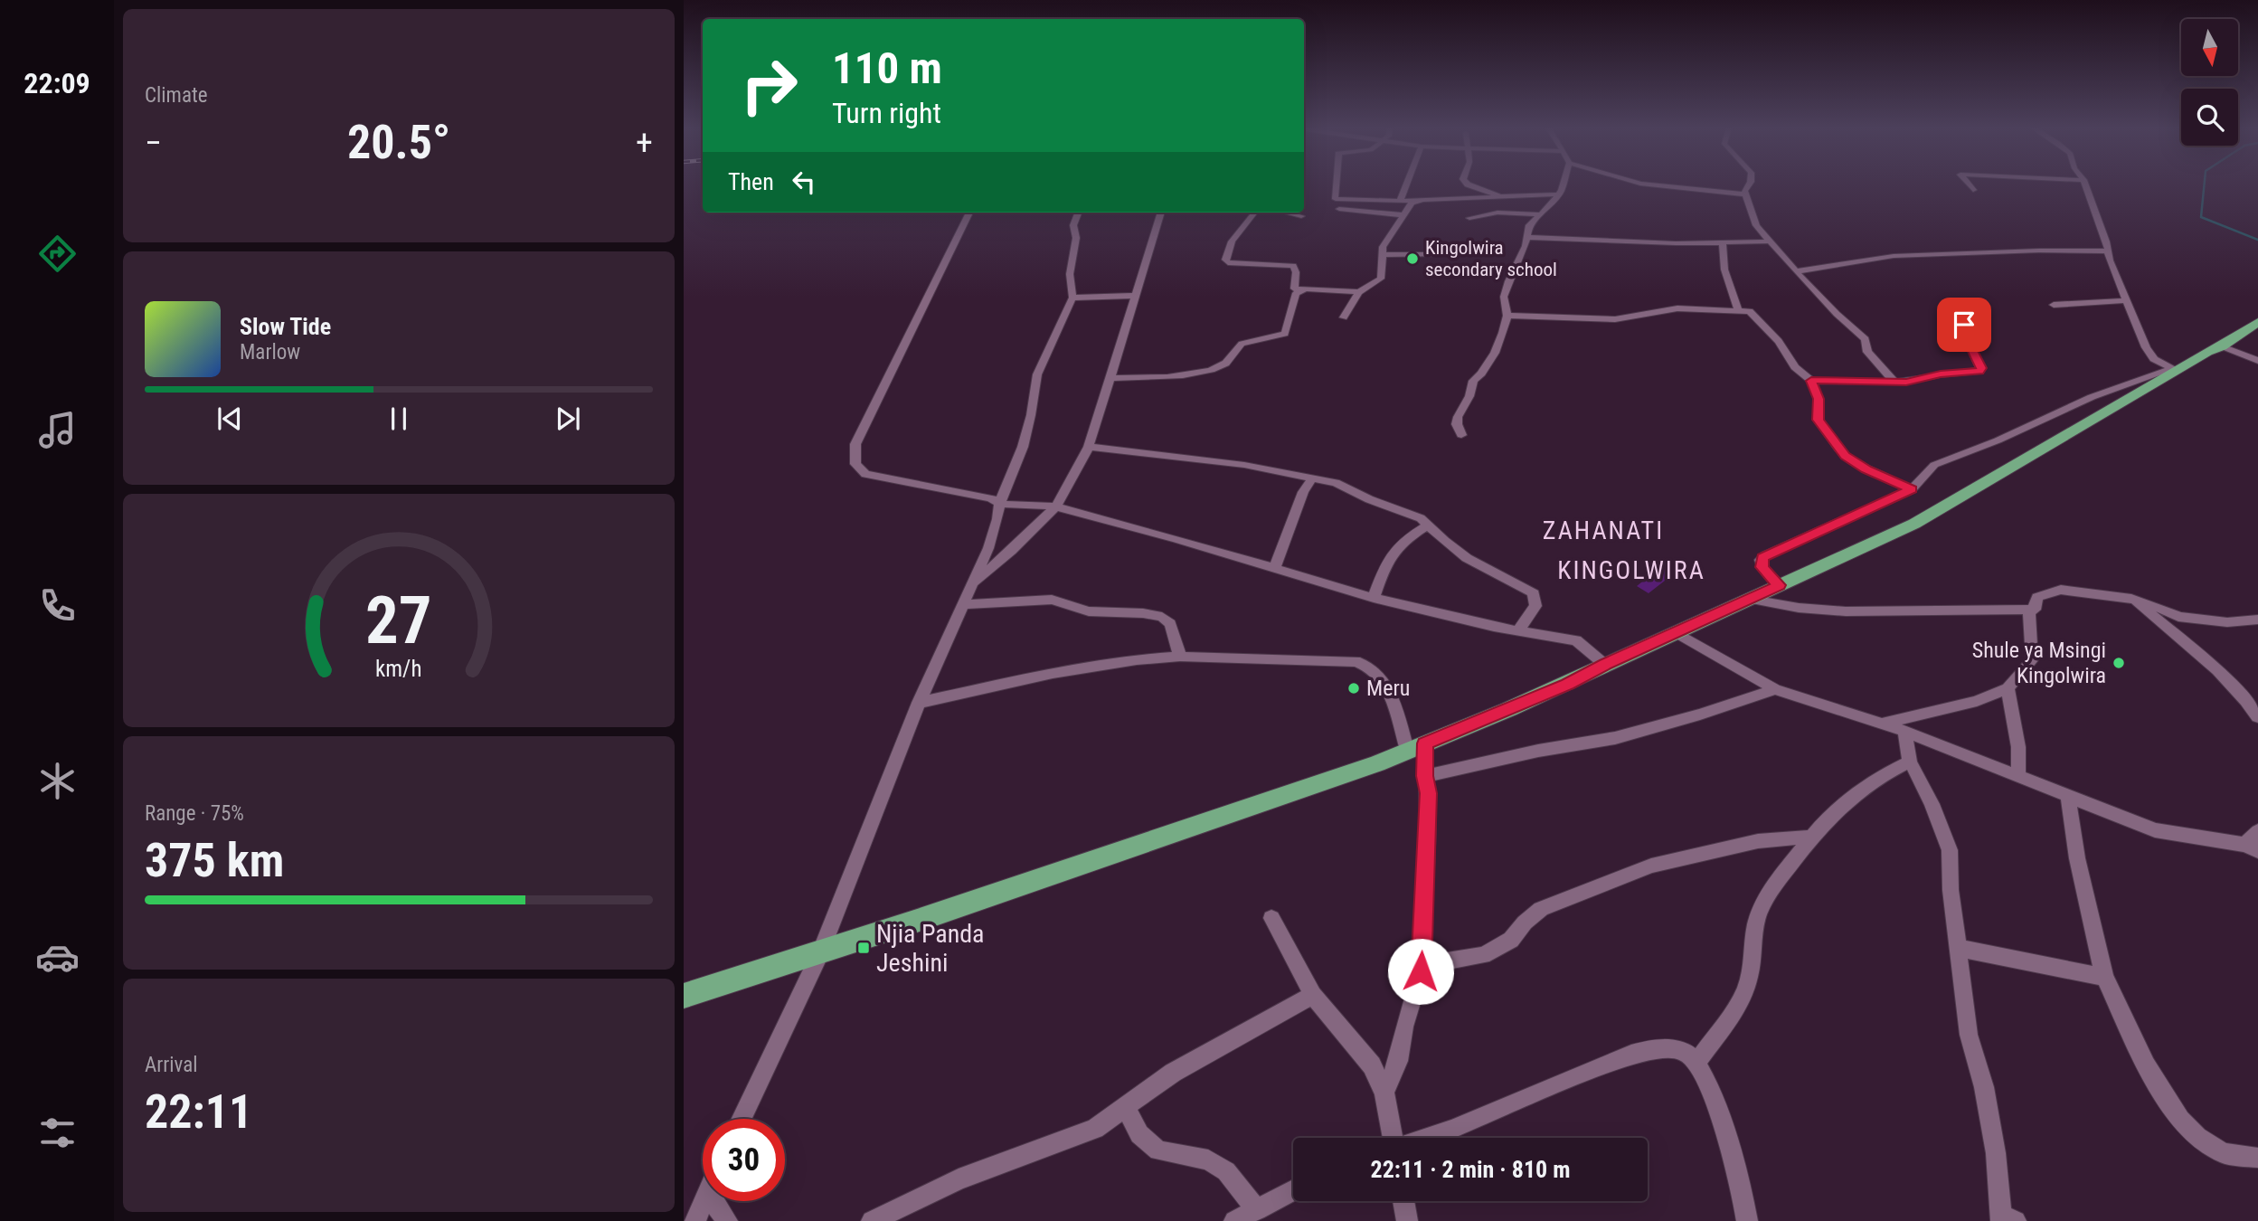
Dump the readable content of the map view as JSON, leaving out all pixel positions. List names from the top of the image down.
{
  "districts": ["ZAHANATI", "KINGOLWIRA"],
  "places": {
    "other": ["Kingolwira secondary school", "Shule ya Msingi Kingolwira", "Meru"],
    "transit": ["Njia Panda Jeshini"]
  },
  "north": "bottom",
  "page": {
    "tabs": "22:09",
    "tile": [
      "Climate",
      ["Range · 75%", "375 km"],
      ["Arrival", "22:11"]
    ],
    "turn": ["110 m", "Turn right"],
    "heat": ["−", "20.5°", "+"],
    "then": "Then",
    "song": ["Slow Tide", "Marlow"],
    "limit": "30",
    "trip": "22:11 · 2 min · 810 m",
    "gauge": ["27", "km/h"]
  }
}
